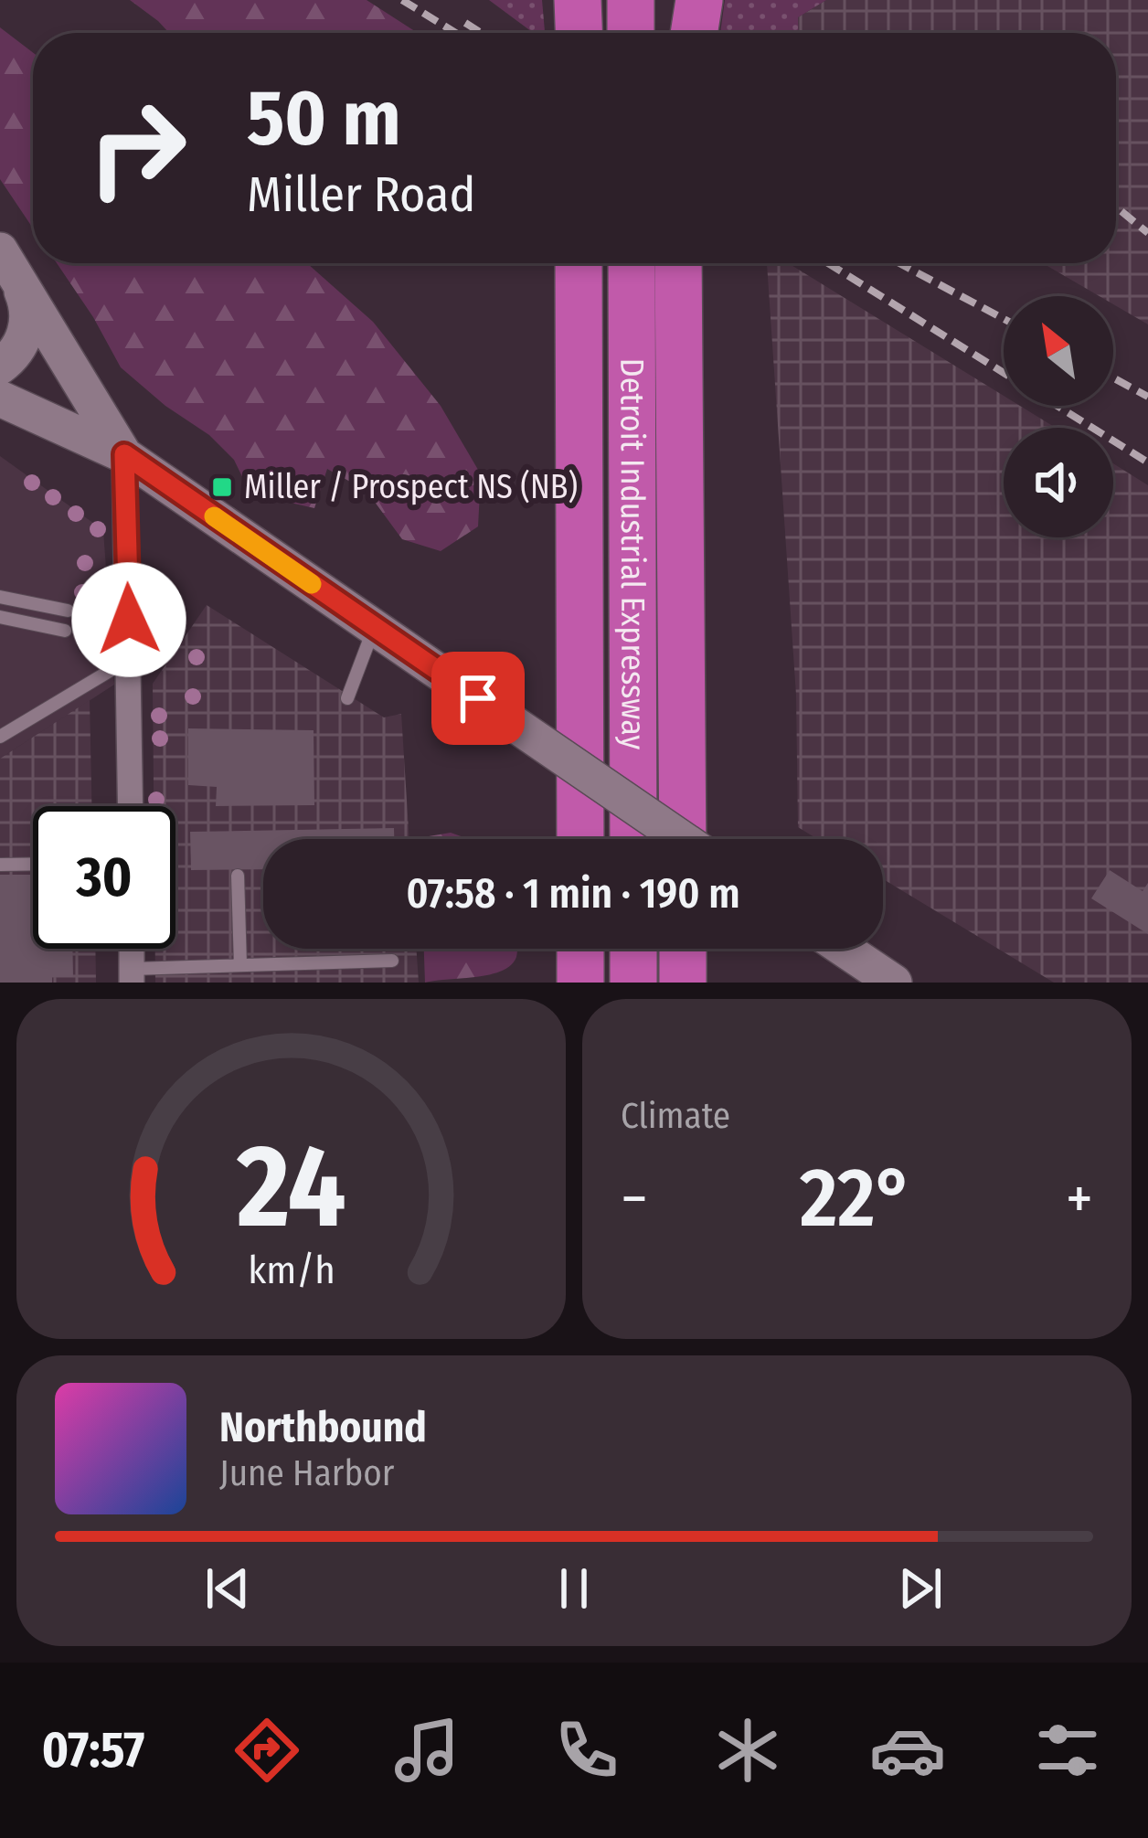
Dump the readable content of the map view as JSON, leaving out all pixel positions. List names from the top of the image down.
{
  "streets": {
    "highway": ["Detroit Industrial Expressway"]
  },
  "places": {
    "transit": ["Miller / Prospect NS (NB)"]
  },
  "north": "top left",
  "page": {
    "turn": ["50 m", "Miller Road"],
    "limit": "30",
    "trip": "07:58 · 1 min · 190 m",
    "tile": "Climate",
    "heat": ["−", "22°", "+"],
    "song": ["Northbound", "June Harbor"],
    "tabs": "07:57",
    "gauge": ["24", "km/h"]
  }
}
